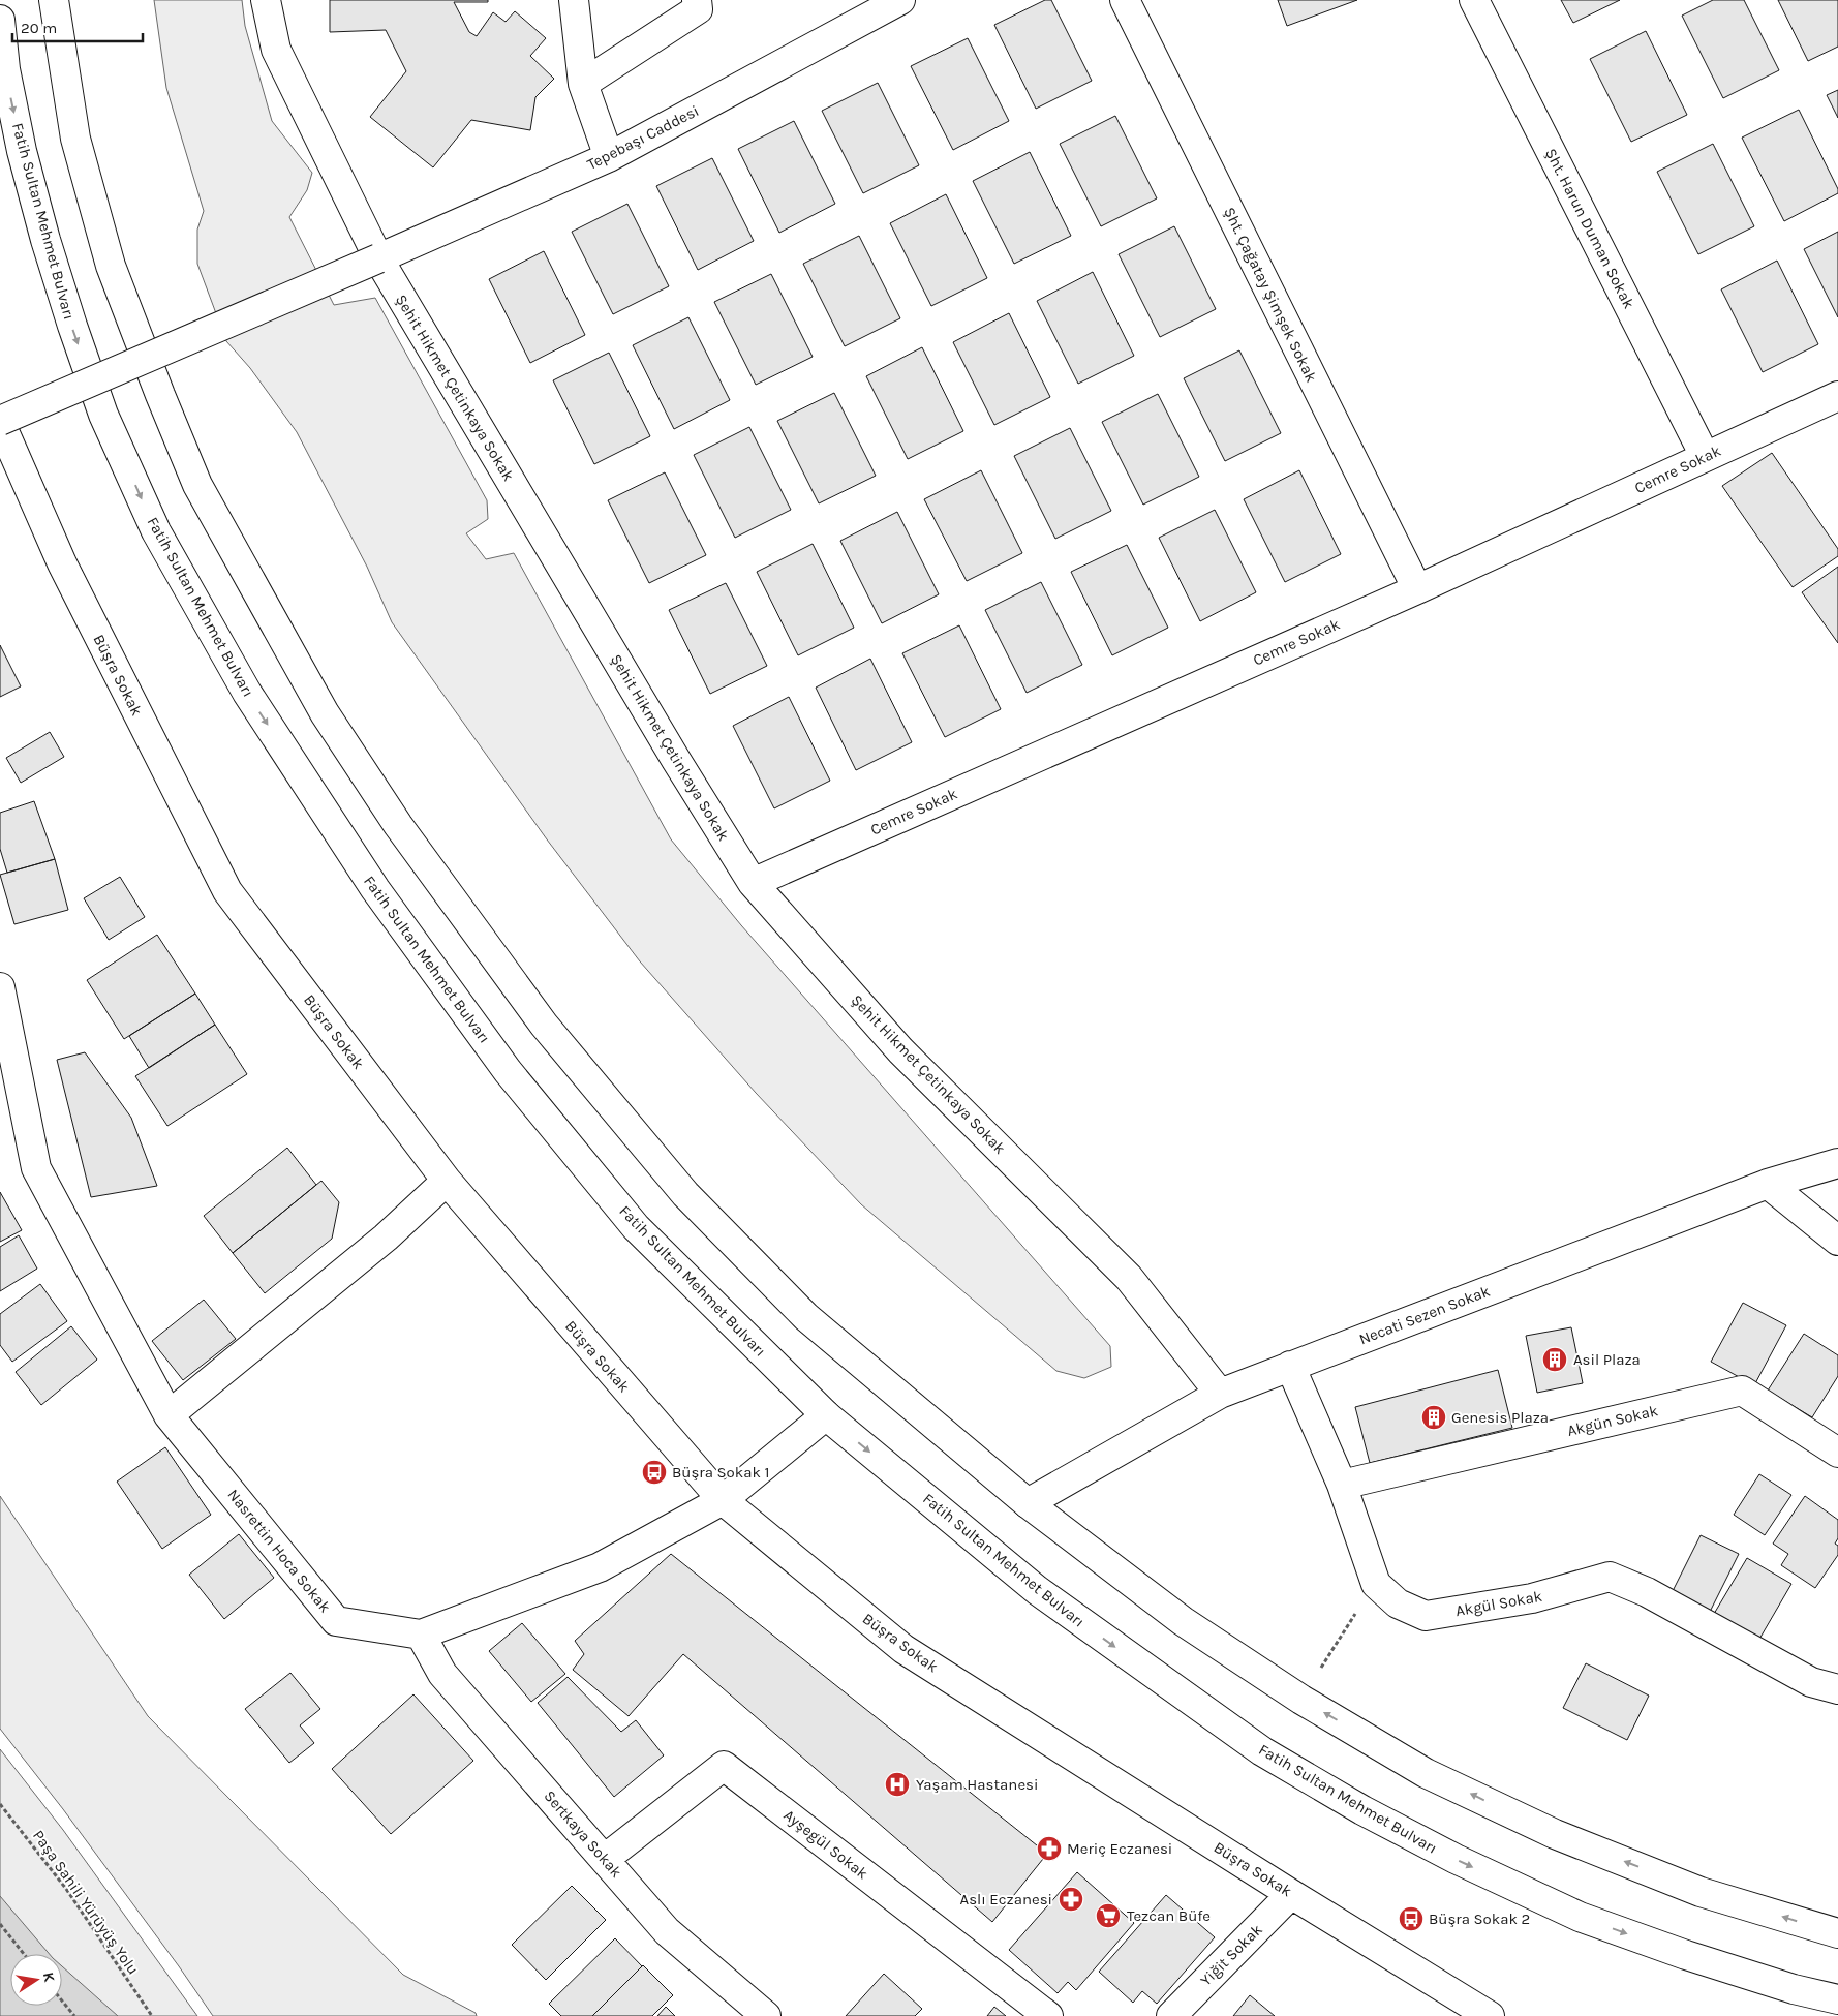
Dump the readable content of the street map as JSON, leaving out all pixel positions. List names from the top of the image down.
{
  "streets": {
    "street": [
      "Tepebaşı Caddesi",
      "Fatih Sultan Mehmet Bulvarı",
      "Şht. Harun Duman Sokak",
      "Şht. Çağatay Şimşek Sokak",
      "Şehit Hikmet Çetinkaya Sokak",
      "Cemre Sokak",
      "Büşra Sokak",
      "Necati Sezen Sokak",
      "Akgün Sokak",
      "Nasrettin Hoca Sokak",
      "Akgül Sokak",
      "Sertkaya Sokak",
      "Ayşegül Sokak",
      "Yiğit Sokak"
    ],
    "path": ["Paşa Sahili Yürüyüş Yolu"]
  },
  "crossings": [
    ["Tepebaşı Caddesi", "Şehit Hikmet Çetinkaya Sokak"],
    ["Tepebaşı Caddesi", "Büşra Sokak"],
    ["Fatih Sultan Mehmet Bulvarı", "Nasrettin Hoca Sokak"],
    ["Şht. Harun Duman Sokak", "Cemre Sokak"],
    ["Şht. Çağatay Şimşek Sokak", "Cemre Sokak"],
    ["Şehit Hikmet Çetinkaya Sokak", "Cemre Sokak"],
    ["Şehit Hikmet Çetinkaya Sokak", "Necati Sezen Sokak"],
    ["Büşra Sokak", "Nasrettin Hoca Sokak"],
    ["Büşra Sokak", "Yiğit Sokak"],
    ["Necati Sezen Sokak", "Akgül Sokak"],
    ["Akgün Sokak", "Akgül Sokak"],
    ["Nasrettin Hoca Sokak", "Sertkaya Sokak"],
    ["Sertkaya Sokak", "Ayşegül Sokak"]
  ],
  "places": {
    "building": ["Asil Plaza", "Genesis Plaza"],
    "bus stop": ["Büşra Sokak 1", "Büşra Sokak 2"],
    "hospital": ["Yaşam Hastanesi"],
    "pharmacy": ["Meriç Eczanesi", "Aslı Eczanesi"],
    "supermarket": ["Tezcan Büfe"]
  },
  "scale_bar": "20 m",
  "north": "right"
}
